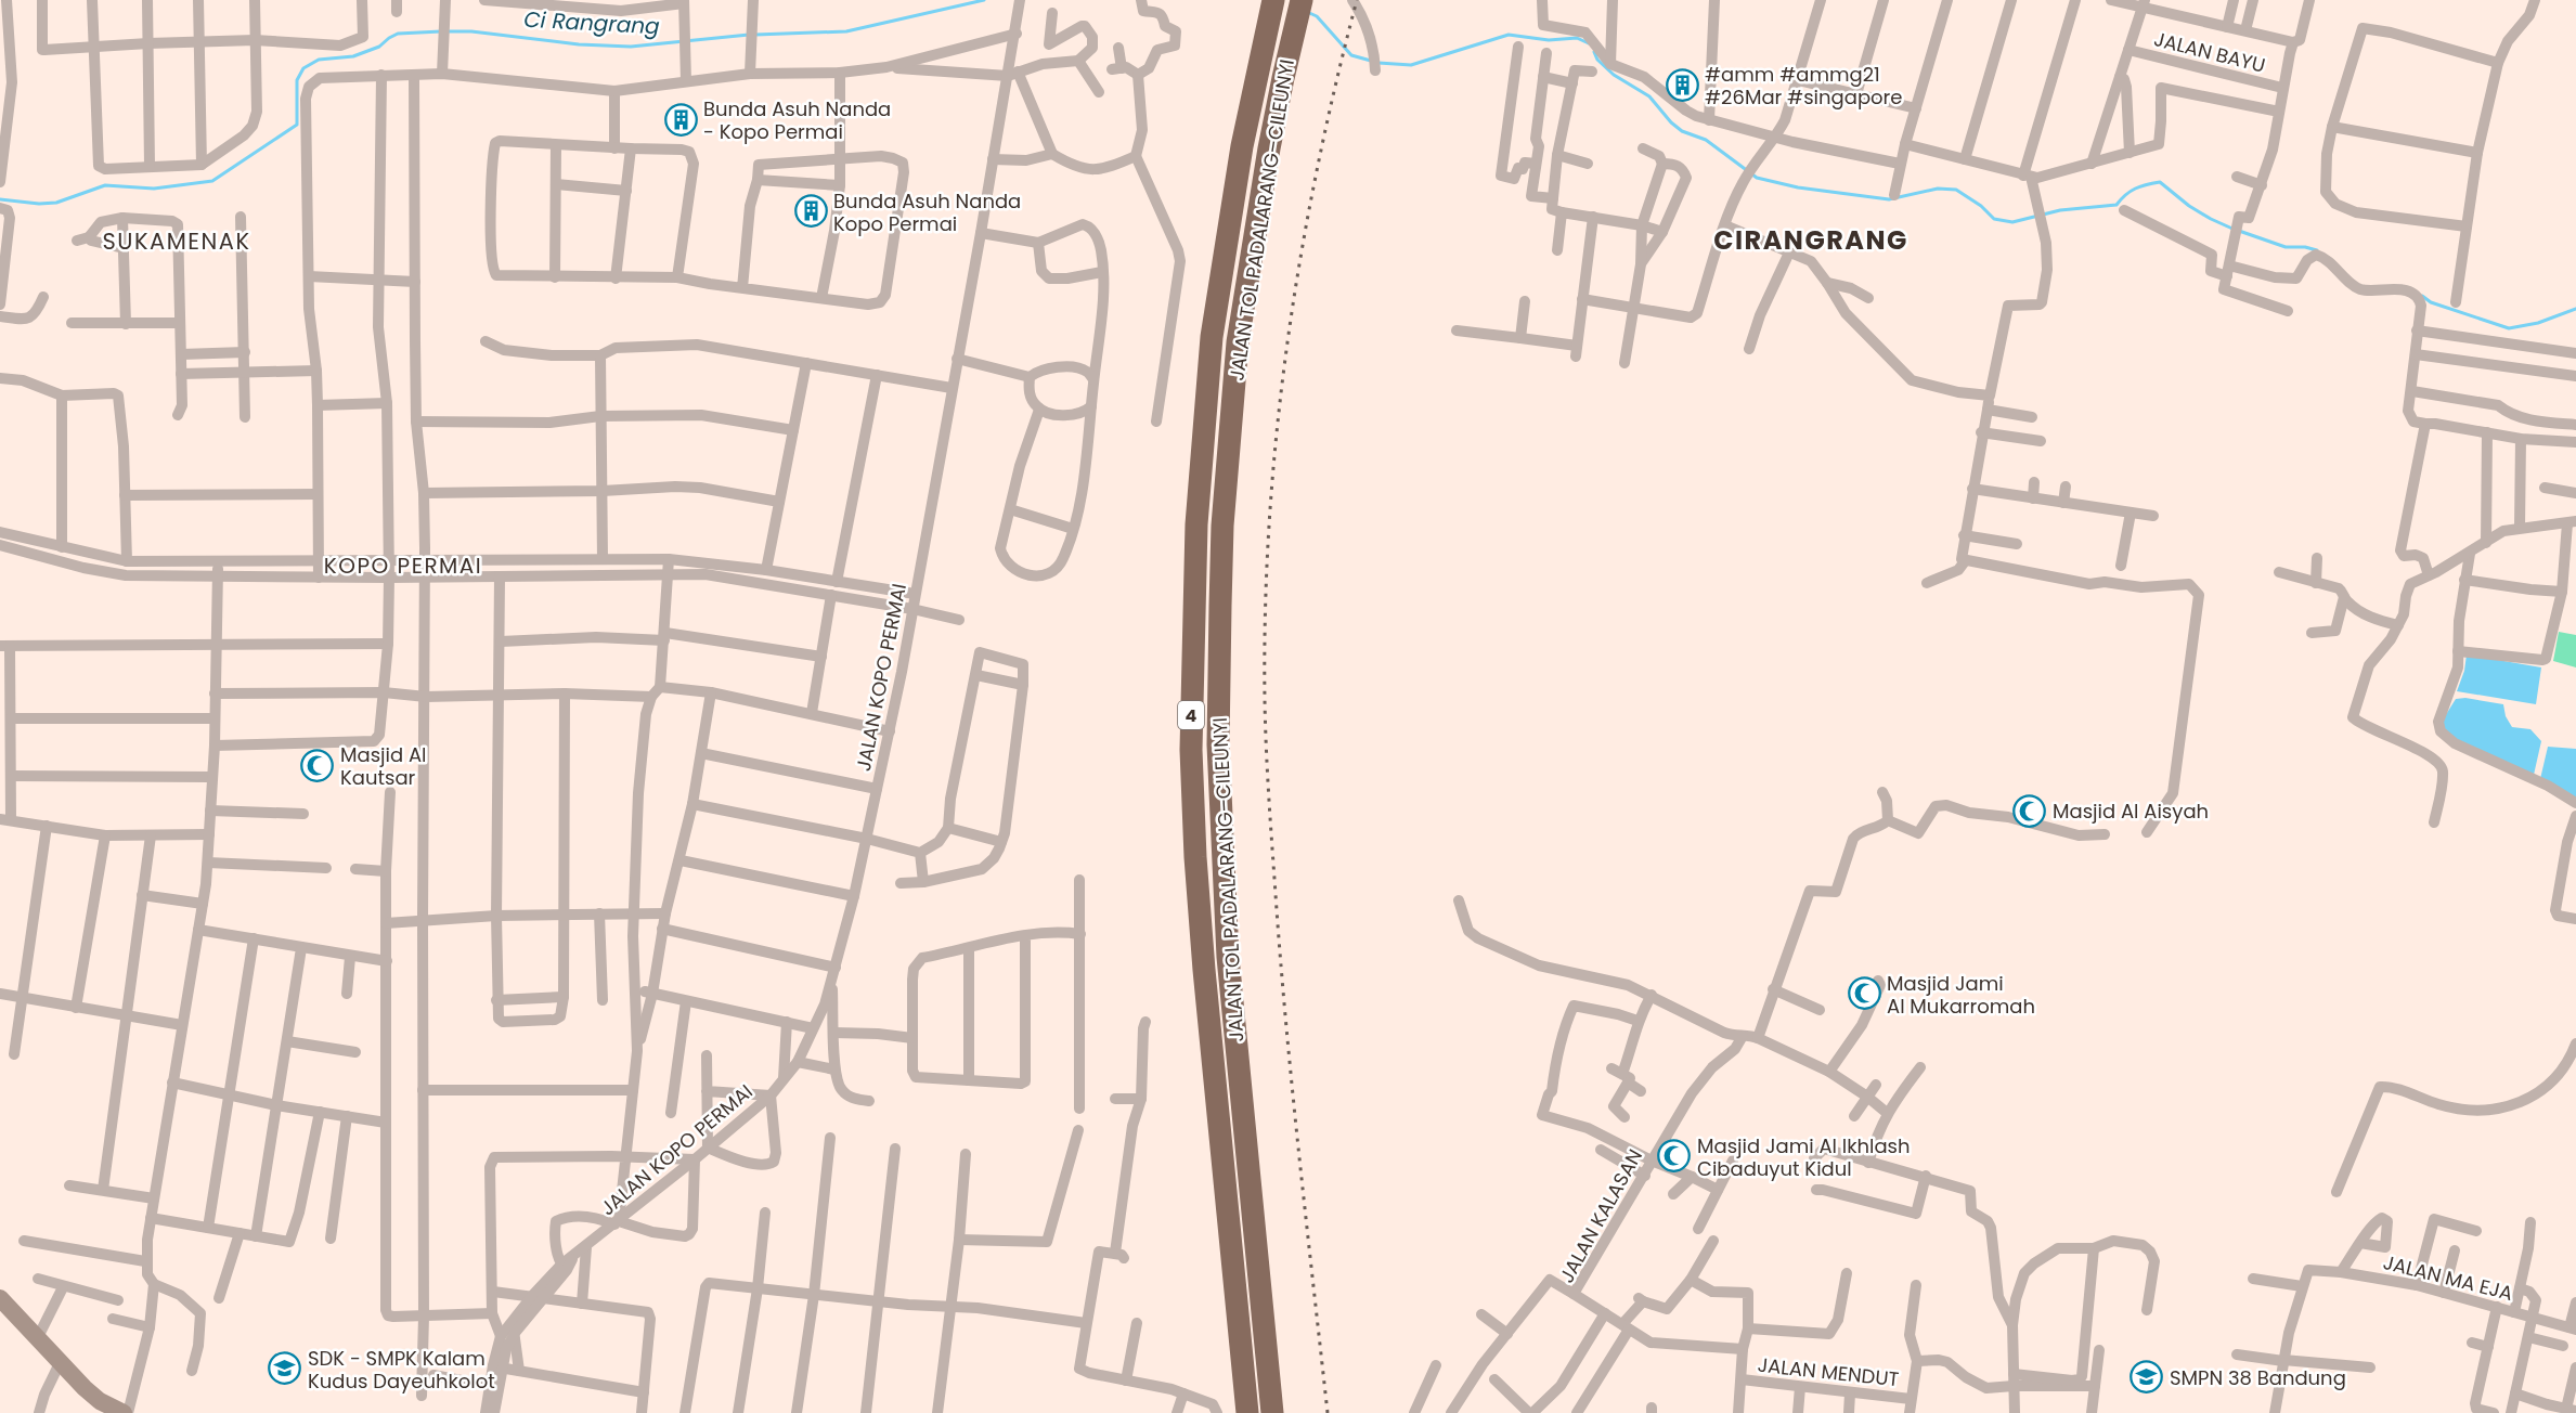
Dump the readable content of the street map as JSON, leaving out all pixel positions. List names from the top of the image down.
{
  "streets": {
    "highway": ["JALAN TOL PADALARANG–CILEUNYI", "4"],
    "street": [
      "JALAN BAYU",
      "JALAN KOPO PERMAI",
      "JALAN KALASAN",
      "JALAN MA EJA",
      "JALAN MENDUT"
    ]
  },
  "districts": ["CIRANGRANG", "SUKAMENAK", "KOPO PERMAI"],
  "water": ["Ci Rangrang"],
  "places": {
    "building": ["#amm #ammg21 #26Mar #singapore", "Bunda Asuh Nanda - Kopo Permai", "Bunda Asuh Nanda Kopo Permai"],
    "mosque": [
      "Masjid Al Kautsar",
      "Masjid Al Aisyah",
      "Masjid Jami Al Mukarromah",
      "Masjid Jami Al Ikhlash Cibaduyut Kidul"
    ],
    "school or university": ["SDK - SMPK Kalam Kudus Dayeuhkolot", "SMPN 38 Bandung"]
  }
}
